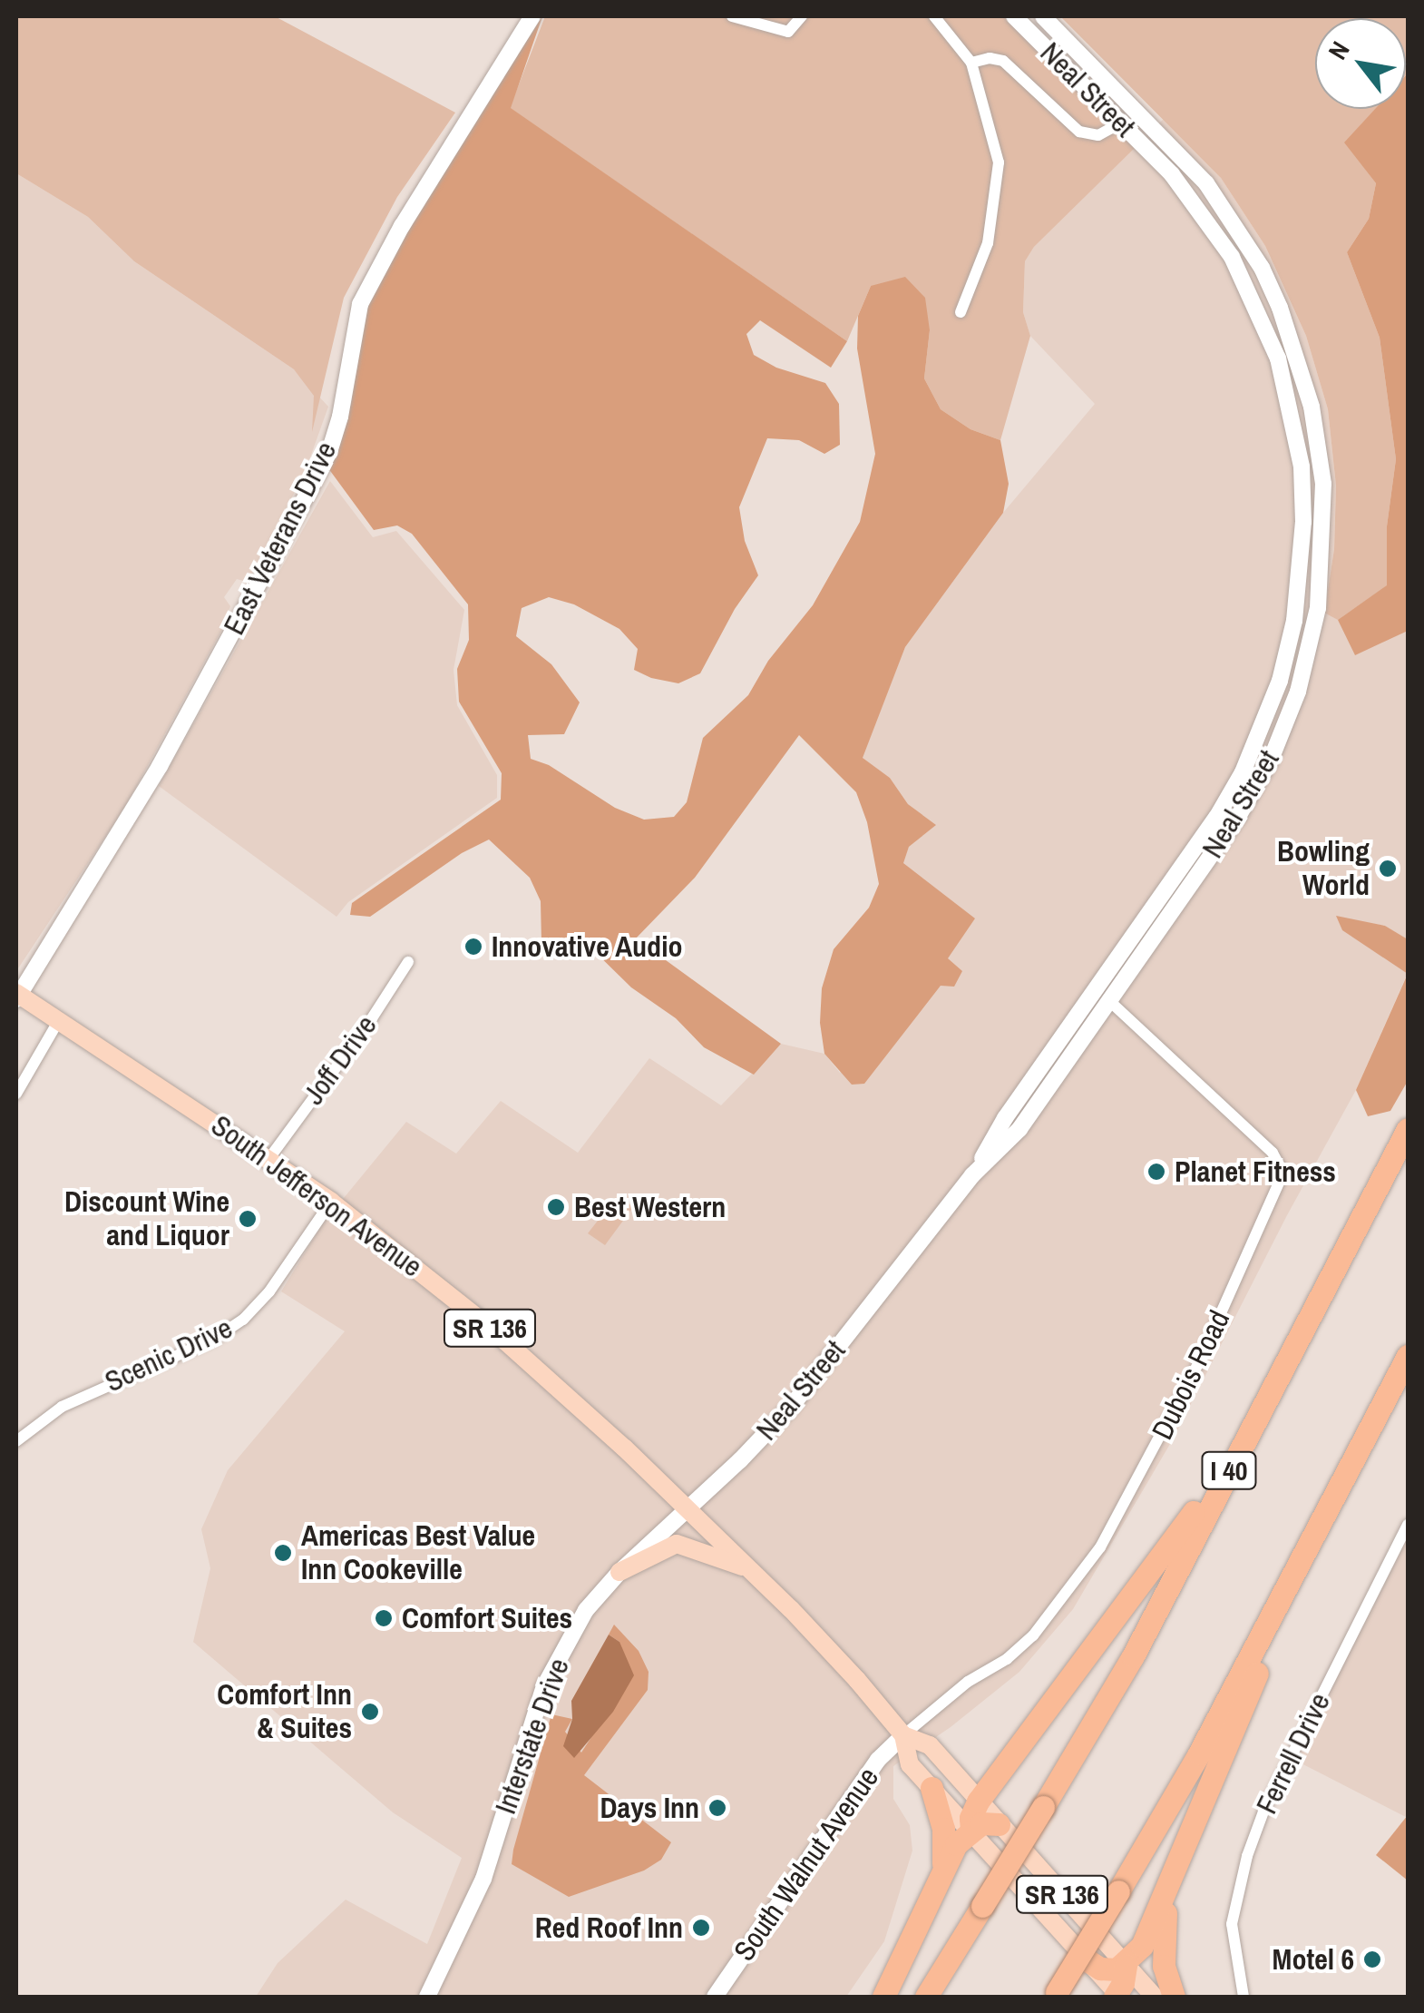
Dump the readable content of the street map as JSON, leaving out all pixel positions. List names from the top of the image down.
{
  "streets": {
    "highway": ["I 40"],
    "main road": [
      "Neal Street",
      "East Veterans Drive",
      "South Jefferson Avenue",
      "SR 136",
      "Interstate Drive",
      "South Walnut Avenue"
    ],
    "street": [
      "Joff Drive",
      "Scenic Drive",
      "Dubois Road",
      "Ferrell Drive"
    ]
  },
  "crossings": [
    ["Neal Street", "South Jefferson Avenue"],
    ["Neal Street", "Dubois Road"],
    ["Neal Street", "Interstate Drive"],
    ["East Veterans Drive", "South Jefferson Avenue"],
    ["Joff Drive", "South Jefferson Avenue"],
    ["South Jefferson Avenue", "Scenic Drive"],
    ["South Jefferson Avenue", "Dubois Road"],
    ["South Jefferson Avenue", "Interstate Drive"],
    ["South Jefferson Avenue", "South Walnut Avenue"],
    ["Dubois Road", "South Walnut Avenue"]
  ],
  "places": [
    "Bowling World",
    "Innovative Audio",
    "Planet Fitness",
    "Best Western",
    "Discount Wine and Liquor",
    "Americas Best Value Inn Cookeville",
    "Comfort Suites",
    "Comfort Inn & Suites",
    "Days Inn",
    "Red Roof Inn",
    "Motel 6"
  ],
  "north": "top left"
}
